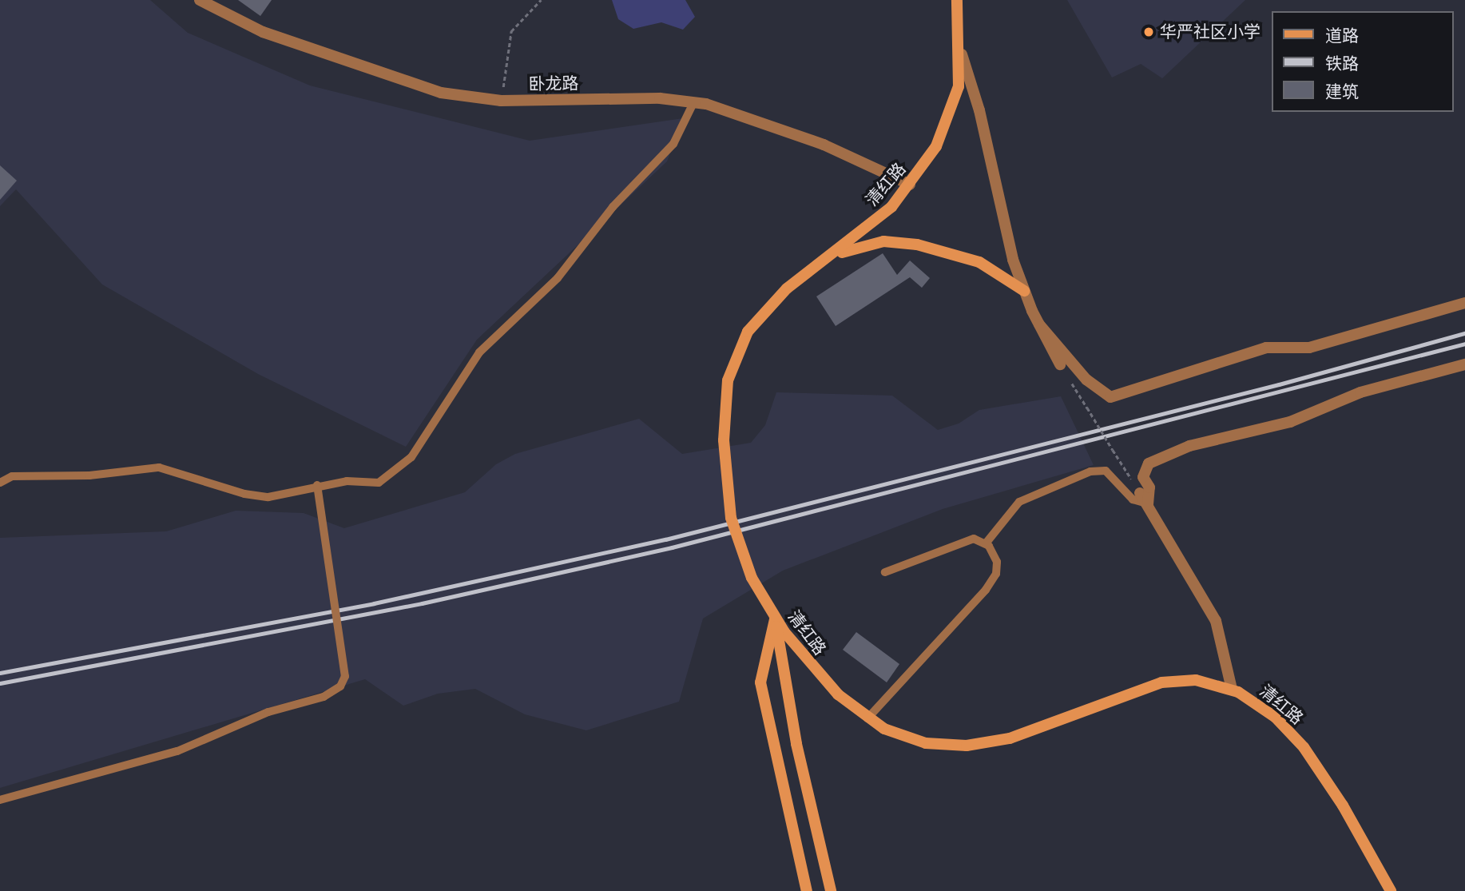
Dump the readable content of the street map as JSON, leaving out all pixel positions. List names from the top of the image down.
{
  "streets": {
    "main road": ["清红路"],
    "street": ["卧龙路"]
  },
  "crossings": [
    ["卧龙路", "清红路"]
  ],
  "places": ["华严社区小学"],
  "legend": ["道路", "铁路", "建筑"]
}
